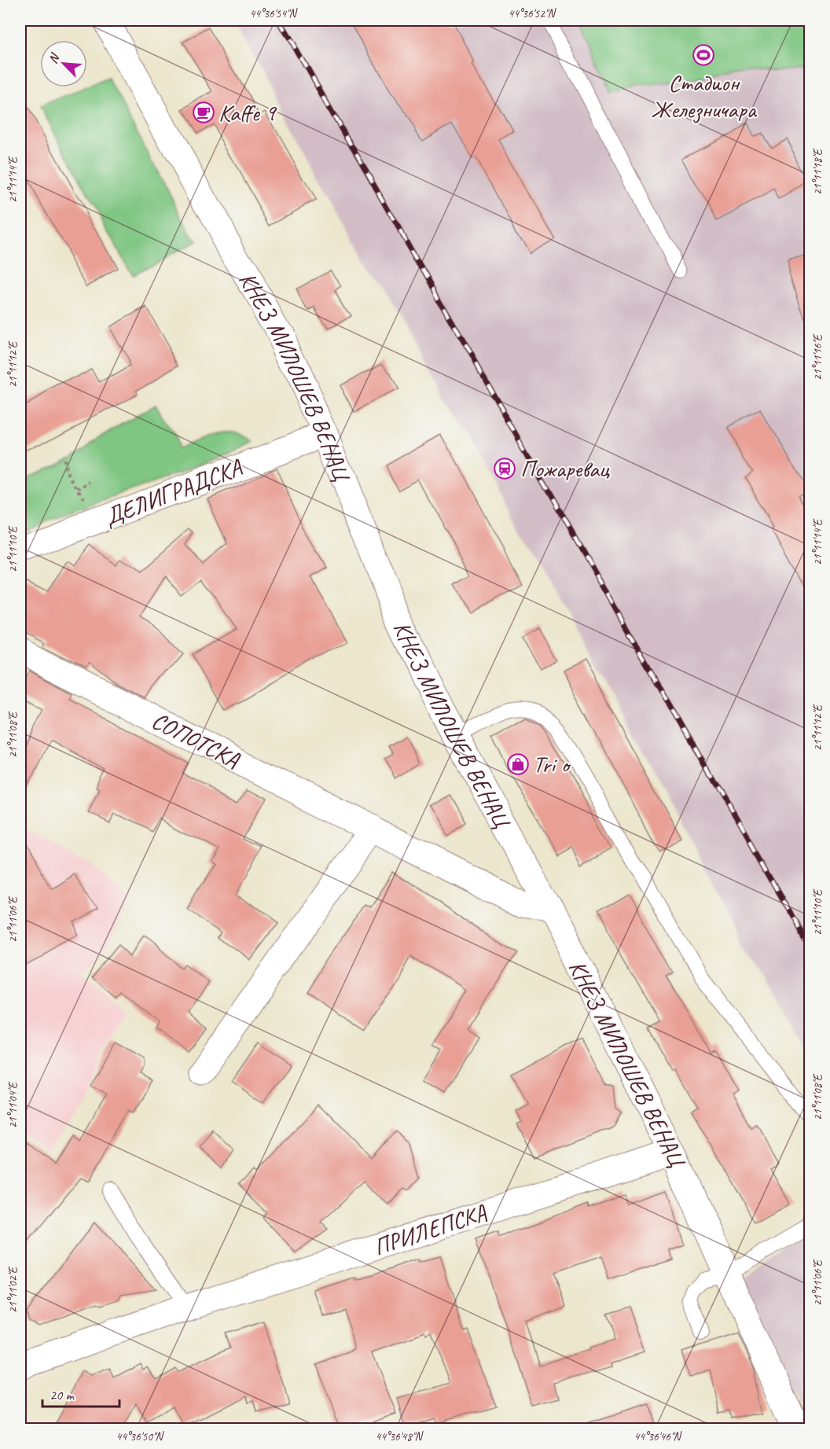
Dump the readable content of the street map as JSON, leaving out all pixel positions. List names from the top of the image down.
{
  "streets": {
    "street": [
      "КНЕЗ МИЛОШЕВ ВЕНАЦ",
      "ДЕЛИГРАДСКА",
      "СОПОТСКА",
      "ПРИЛЕПСКА"
    ]
  },
  "crossings": [
    ["КНЕЗ МИЛОШЕВ ВЕНАЦ", "ДЕЛИГРАДСКА"],
    ["КНЕЗ МИЛОШЕВ ВЕНАЦ", "СОПОТСКА"],
    ["КНЕЗ МИЛОШЕВ ВЕНАЦ", "ПРИЛЕПСКА"]
  ],
  "places": {
    "sports": ["Стадион Железничара"],
    "cafe": ["Kaffe 9"],
    "station": ["Пожаревац"],
    "shop": ["Tri o"]
  },
  "scale_bar": "20 m",
  "north": "top left",
  "coordinates": [
    "44°36'54\"N",
    "44°36'52\"N",
    "21°11'18\"E",
    "21°11'14\"E",
    "21°11'16\"E",
    "21°11'12\"E",
    "21°11'10\"E",
    "21°11'08\"E",
    "21°11'06\"E",
    "21°11'04\"E",
    "21°11'02\"E",
    "44°36'50\"N",
    "44°36'48\"N",
    "44°36'46\"N"
  ]
}
